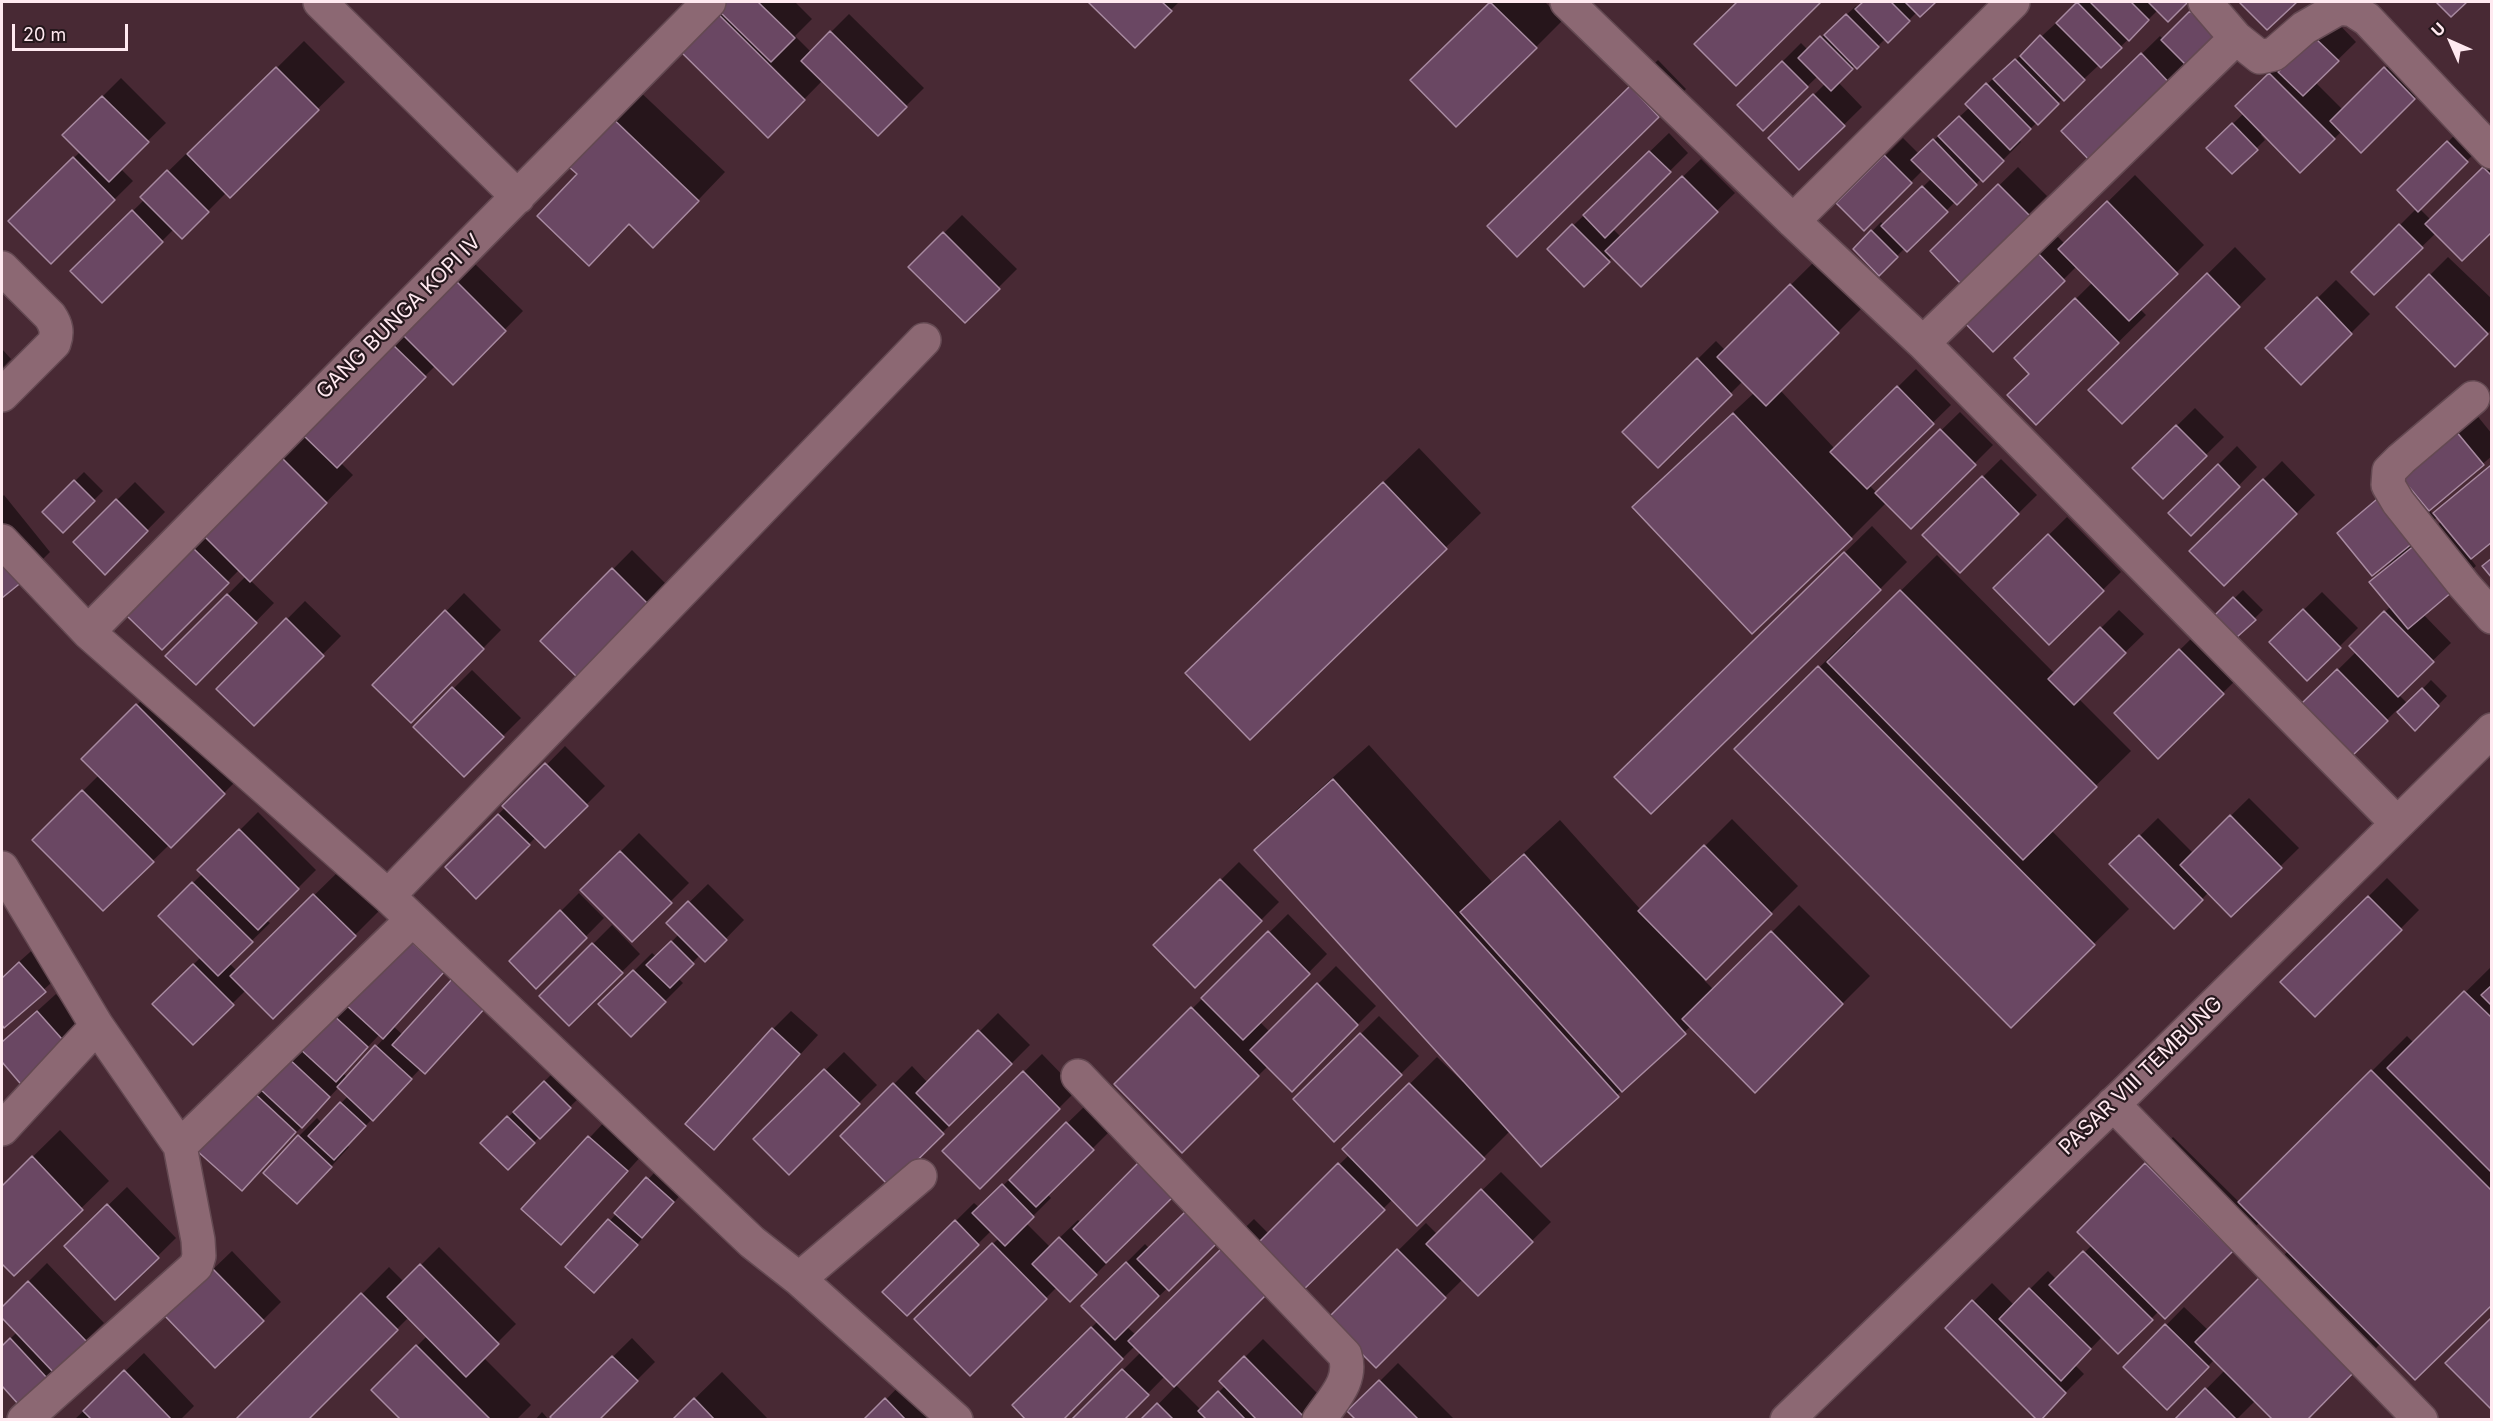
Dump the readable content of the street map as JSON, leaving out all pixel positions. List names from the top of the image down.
{
  "streets": {
    "street": ["GANG BUNGA KOPI IV", "PASAR VIII TEMBUNG"]
  },
  "scale_bar": "20 m",
  "north": "top left"
}
